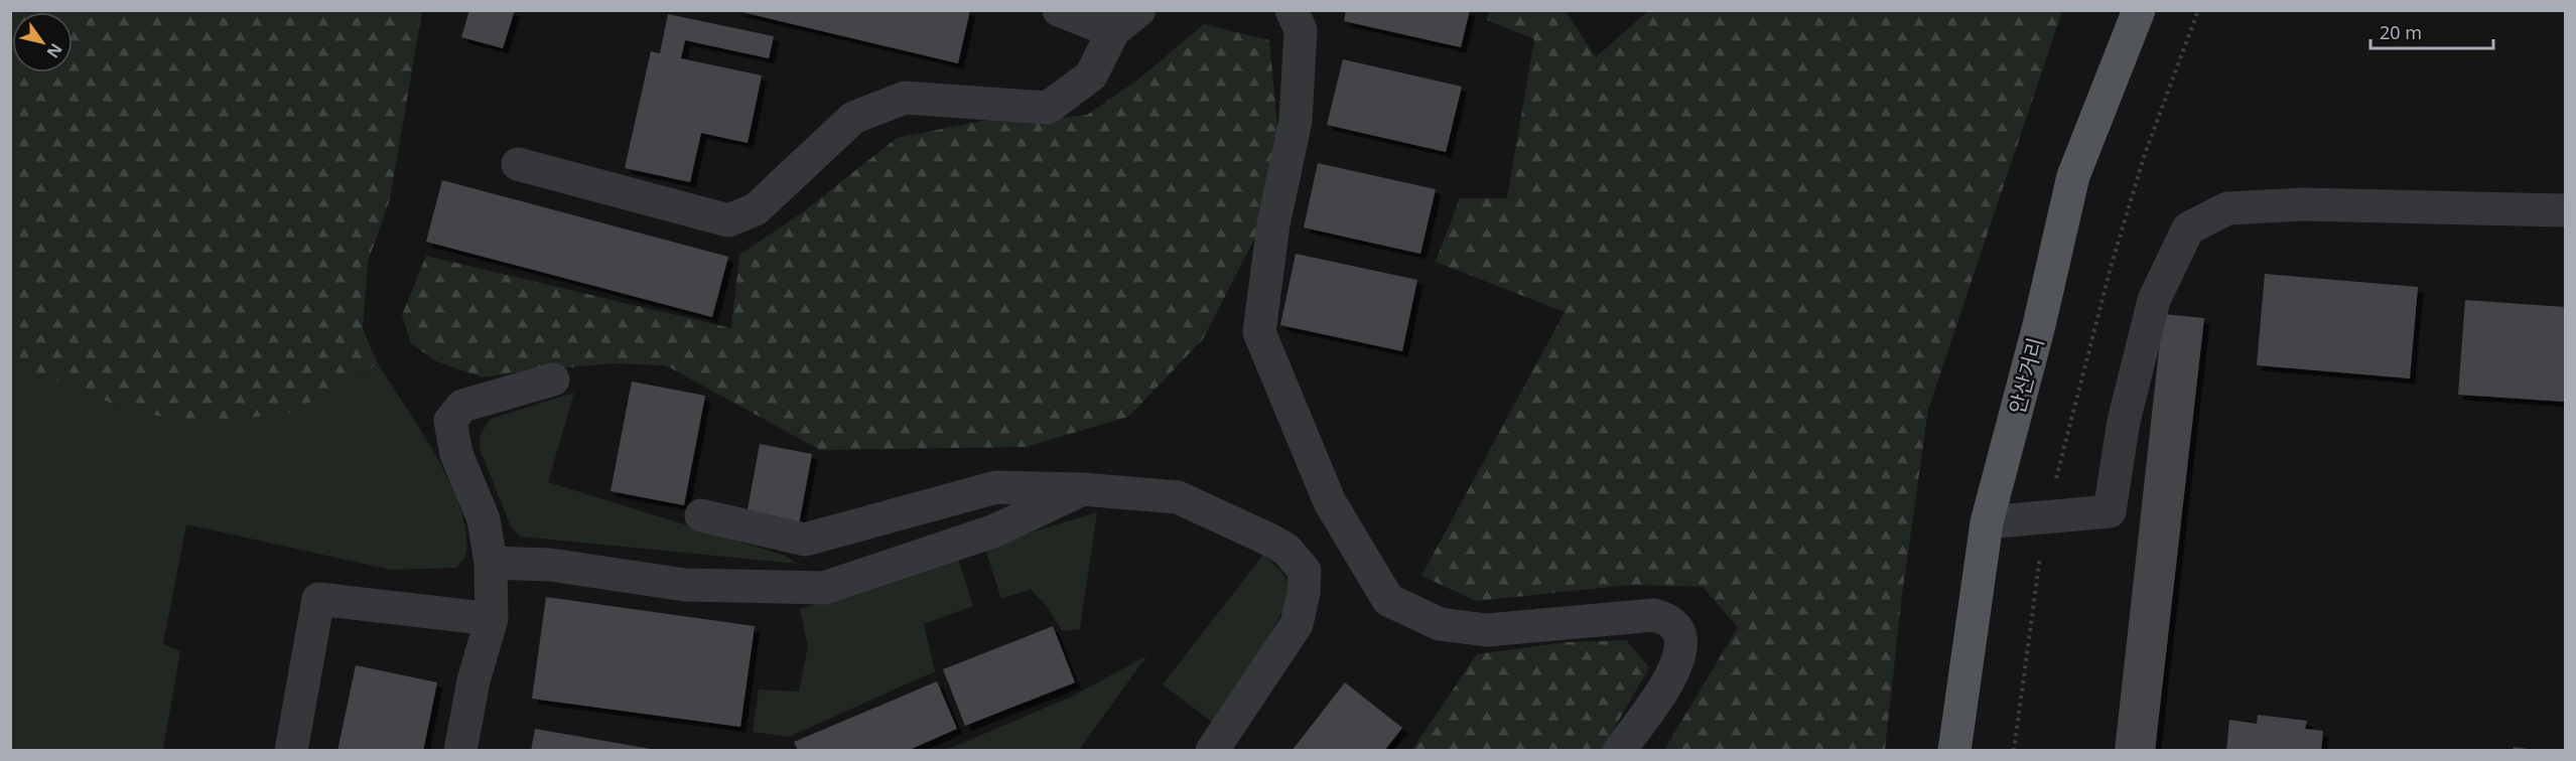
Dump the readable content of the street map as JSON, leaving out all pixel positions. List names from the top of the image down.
{
  "streets": {
    "main road": ["안산거리"]
  },
  "scale_bar": "20 m",
  "north": "bottom right"
}
